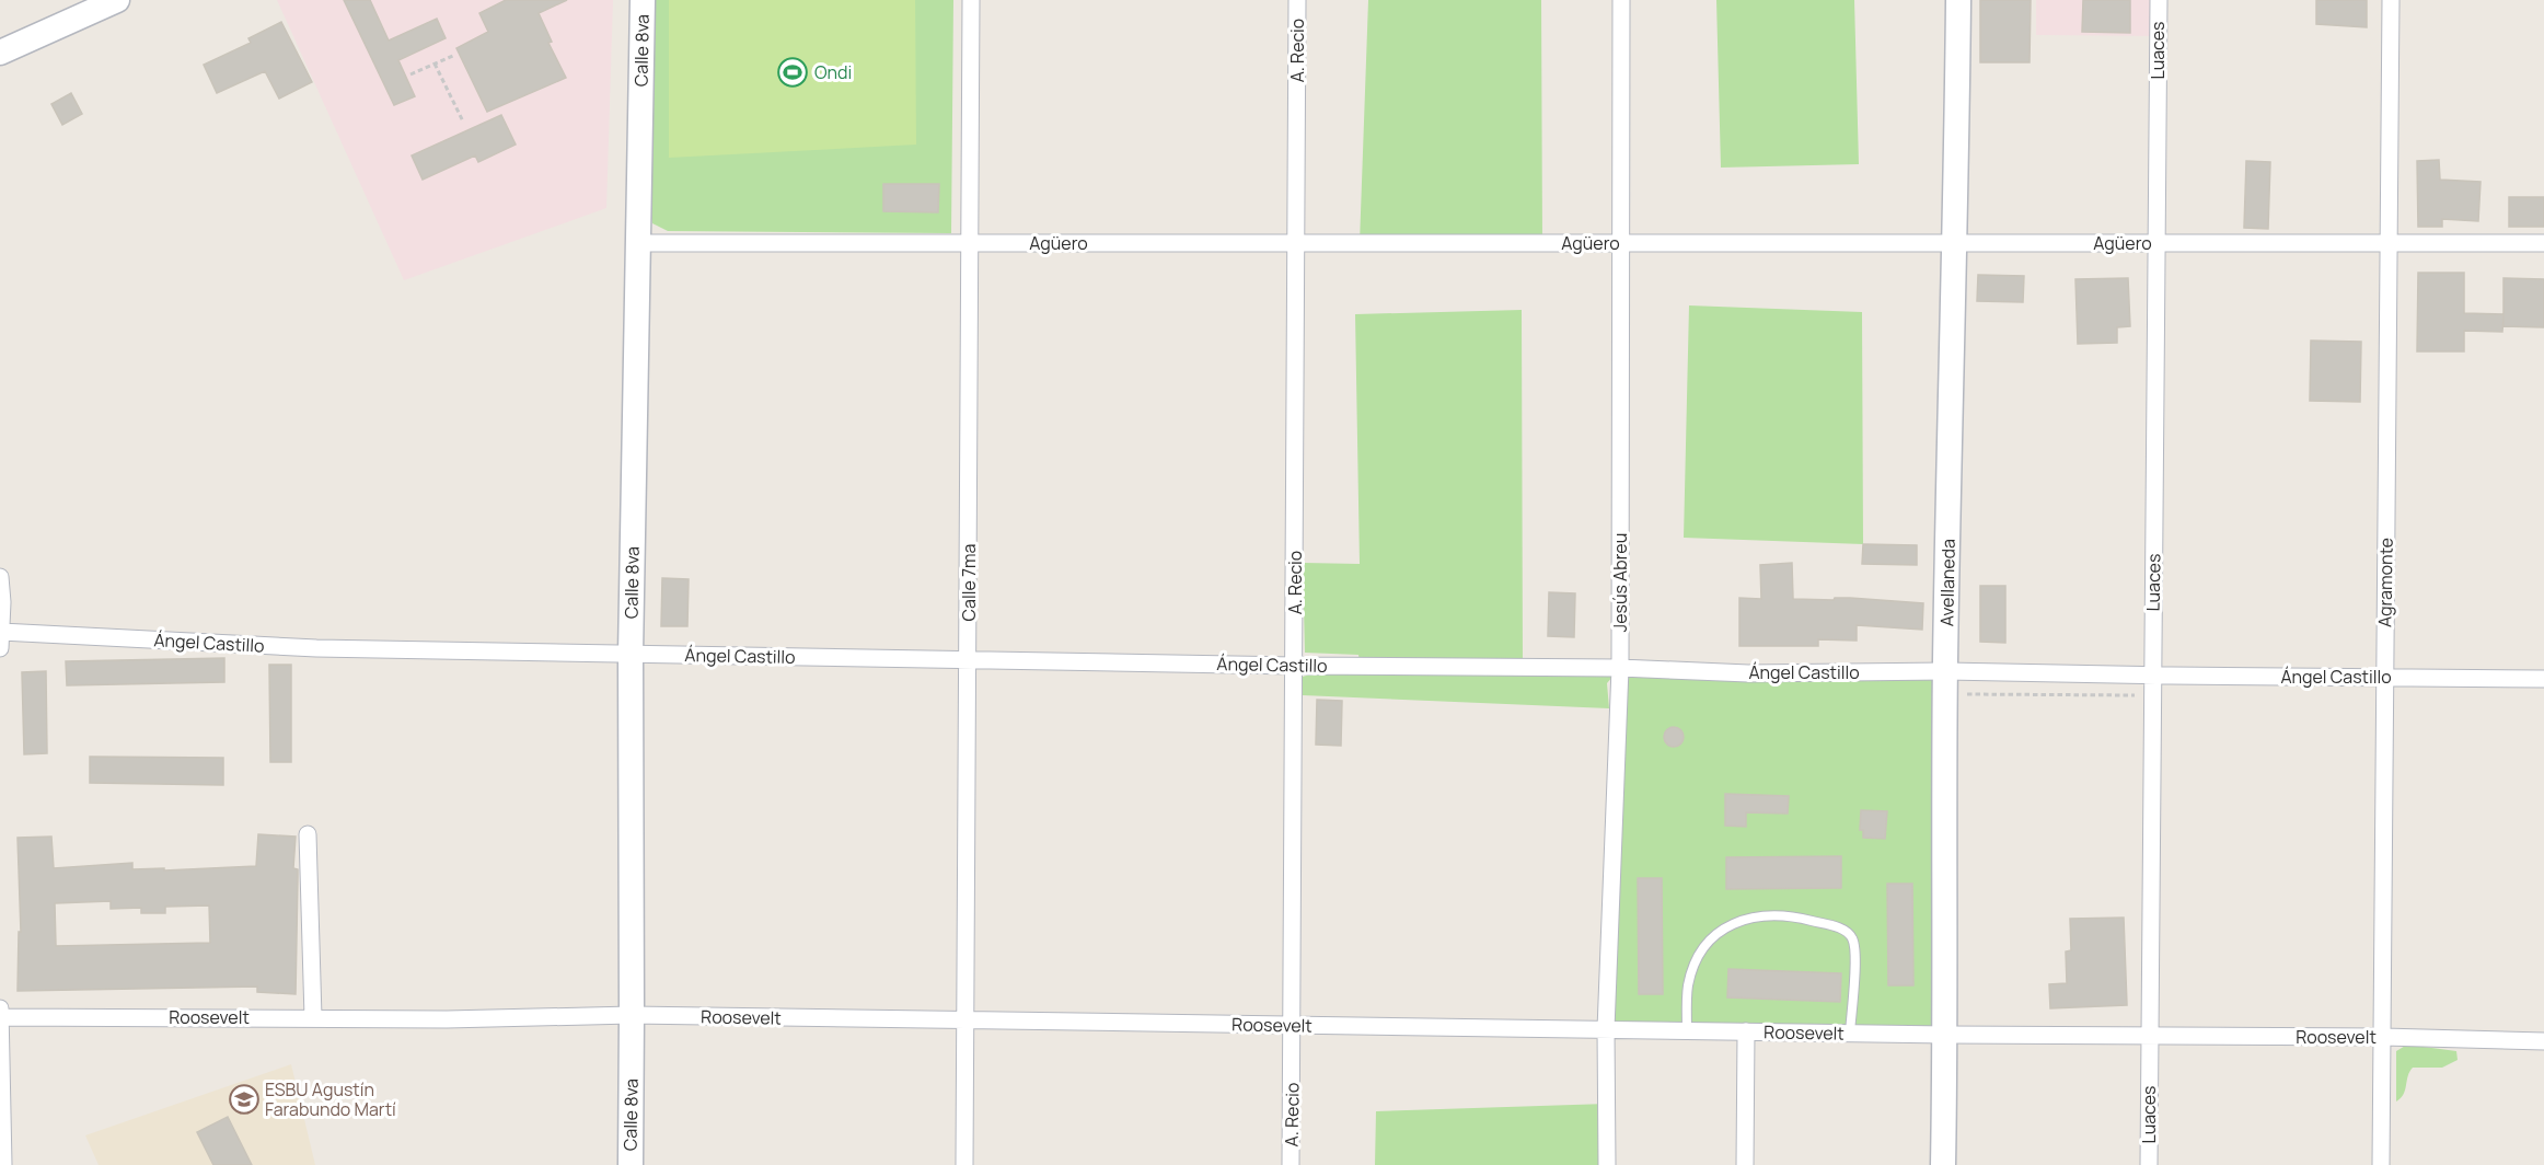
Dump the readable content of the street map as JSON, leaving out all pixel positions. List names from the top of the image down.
{
  "streets": {
    "street": [
      "Calle 8va",
      "A. Recio",
      "Luaces",
      "Agüero",
      "Calle 7ma",
      "Jesús Abreu",
      "Avellaneda",
      "Agramonte",
      "Ángel Castillo",
      "Roosevelt"
    ]
  },
  "crossings": [
    ["Calle 8va", "Agüero"],
    ["Calle 8va", "Ángel Castillo"],
    ["Calle 8va", "Roosevelt"],
    ["A. Recio", "Agüero"],
    ["A. Recio", "Ángel Castillo"],
    ["A. Recio", "Roosevelt"],
    ["Luaces", "Agüero"],
    ["Luaces", "Ángel Castillo"],
    ["Luaces", "Roosevelt"],
    ["Agüero", "Calle 7ma"],
    ["Agüero", "Jesús Abreu"],
    ["Agüero", "Avellaneda"],
    ["Agüero", "Agramonte"],
    ["Calle 7ma", "Ángel Castillo"],
    ["Calle 7ma", "Roosevelt"],
    ["Jesús Abreu", "Ángel Castillo"],
    ["Jesús Abreu", "Roosevelt"],
    ["Avellaneda", "Ángel Castillo"],
    ["Avellaneda", "Roosevelt"],
    ["Agramonte", "Ángel Castillo"],
    ["Agramonte", "Roosevelt"]
  ],
  "places": {
    "sports": ["Ondi"],
    "school or university": ["ESBU Agustín Farabundo Martí"]
  }
}
